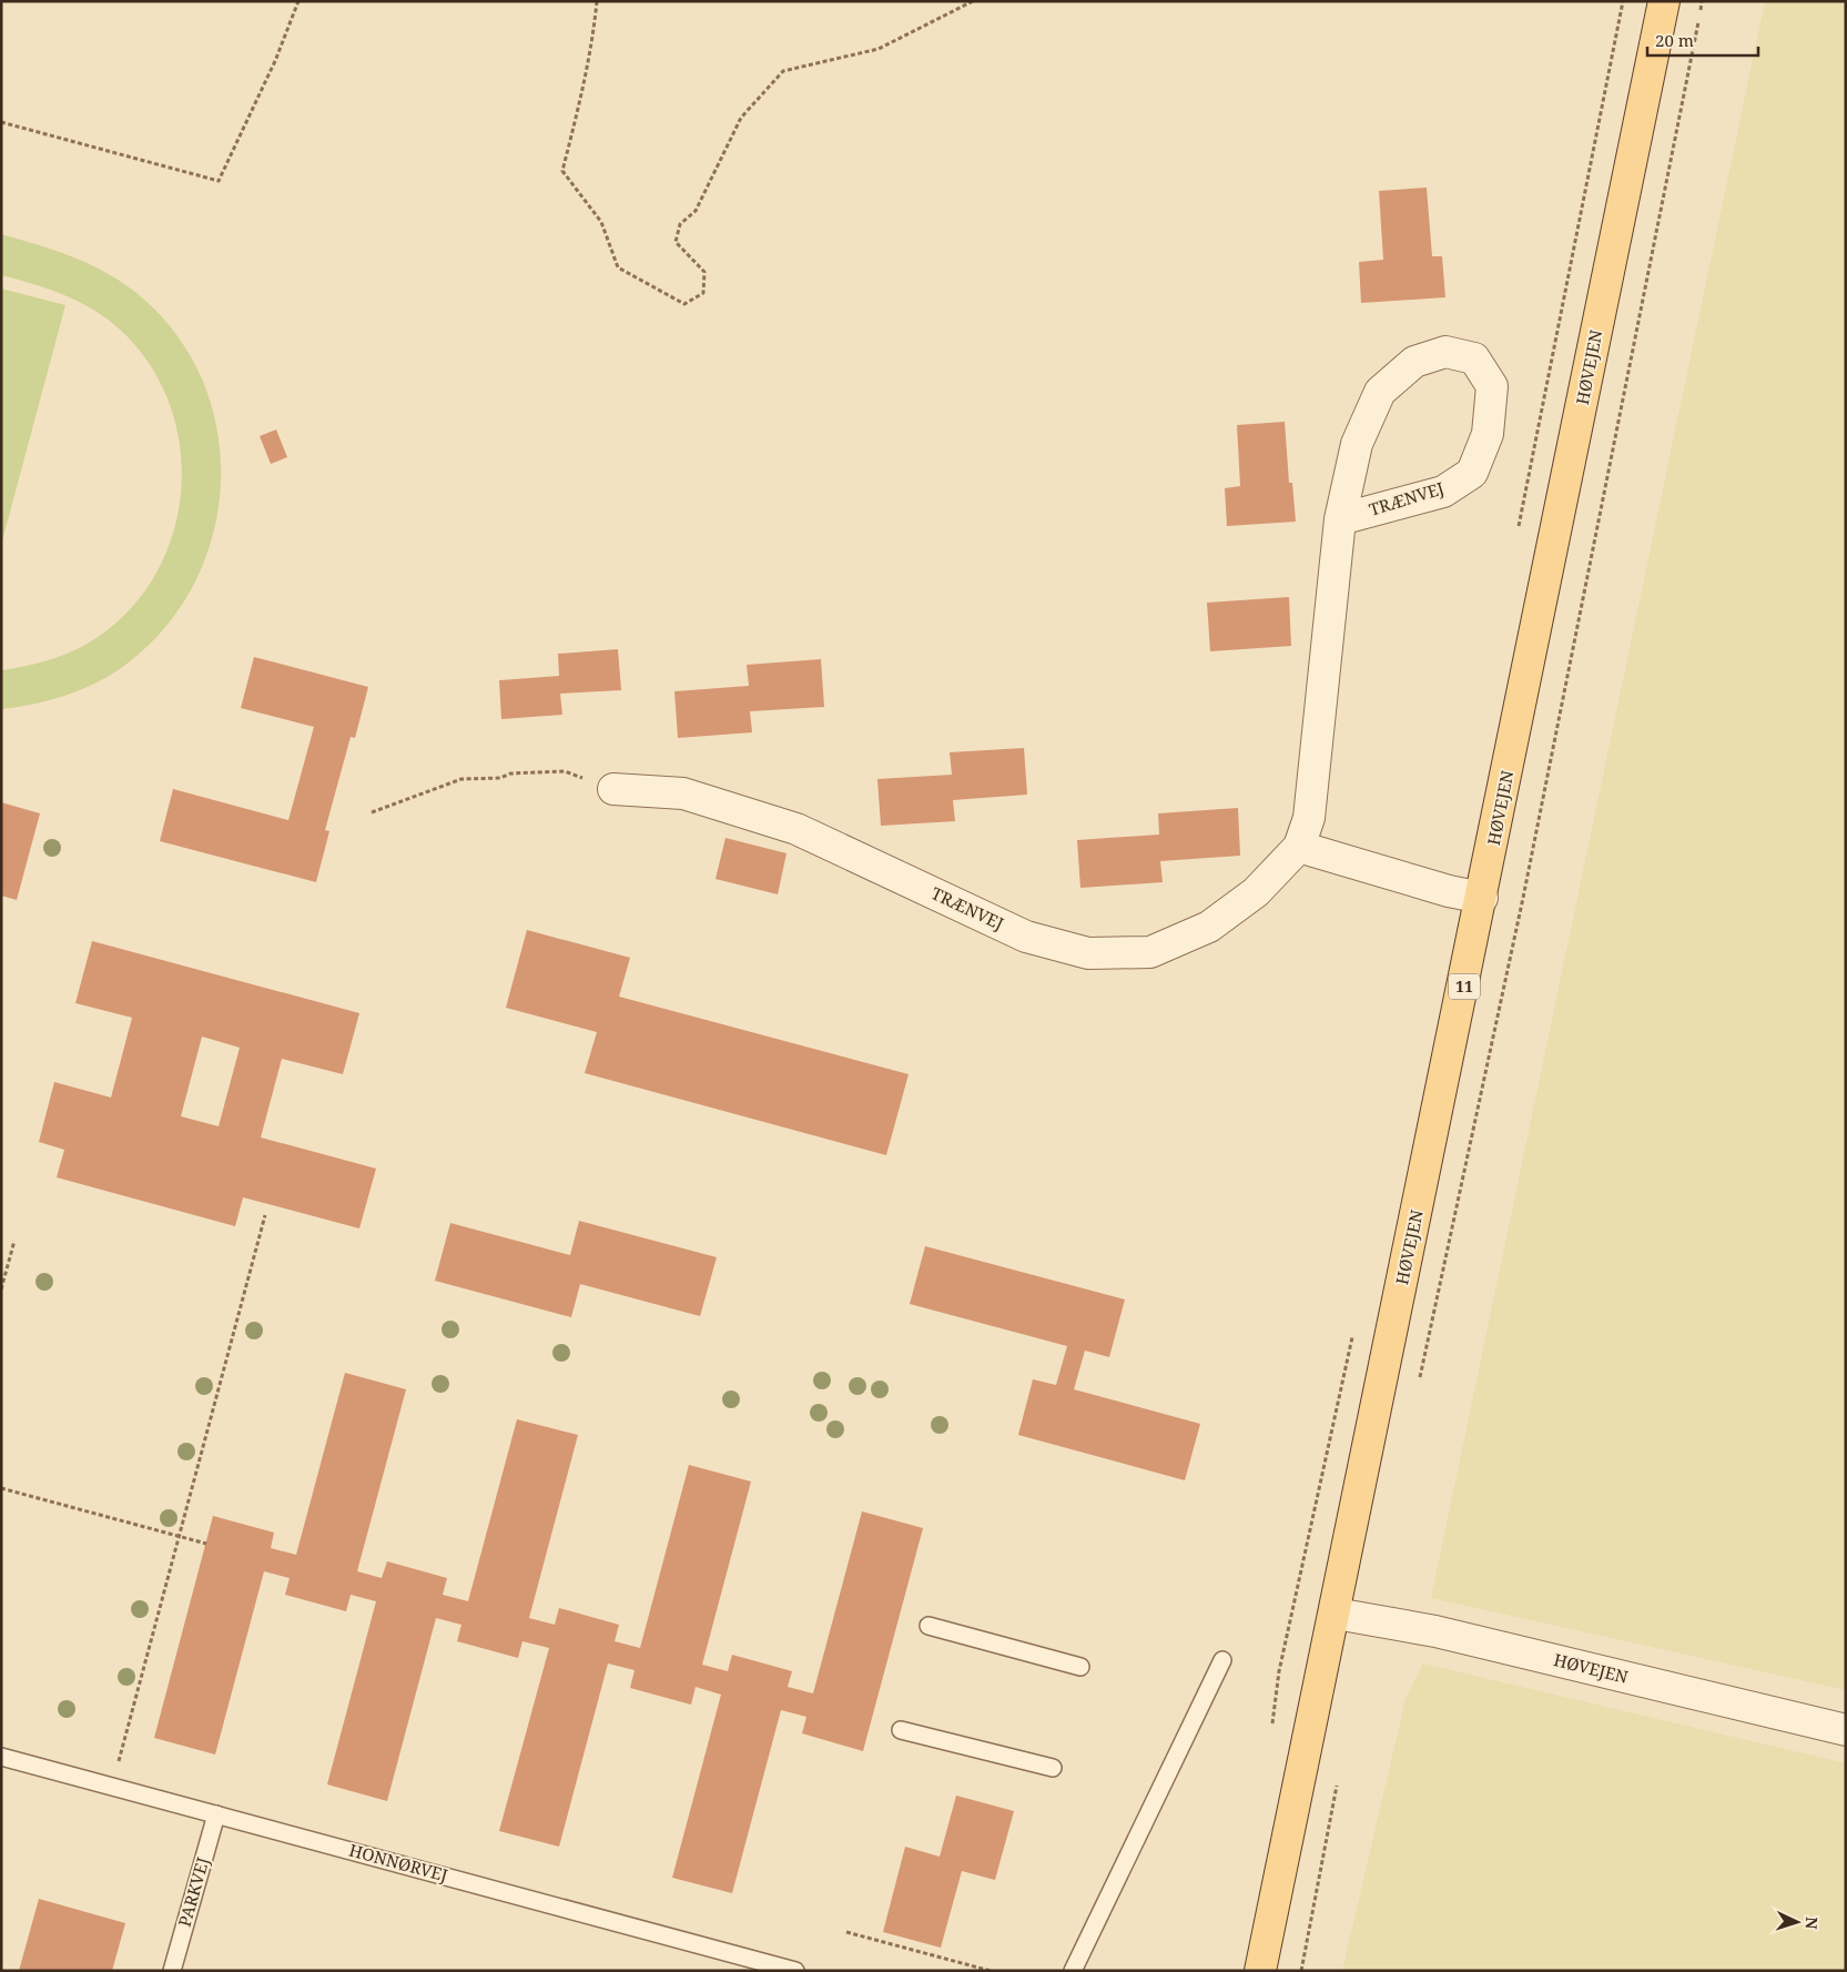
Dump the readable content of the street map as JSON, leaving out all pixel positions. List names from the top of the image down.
{
  "streets": {
    "main road": ["HØVEJEN", "11"],
    "street": ["TRÆNVEJ"],
    "lane": ["HONNØRVEJ", "PARKVEJ"]
  },
  "crossings": [
    ["HONNØRVEJ", "PARKVEJ"]
  ],
  "scale_bar": "20 m",
  "north": "right"
}
